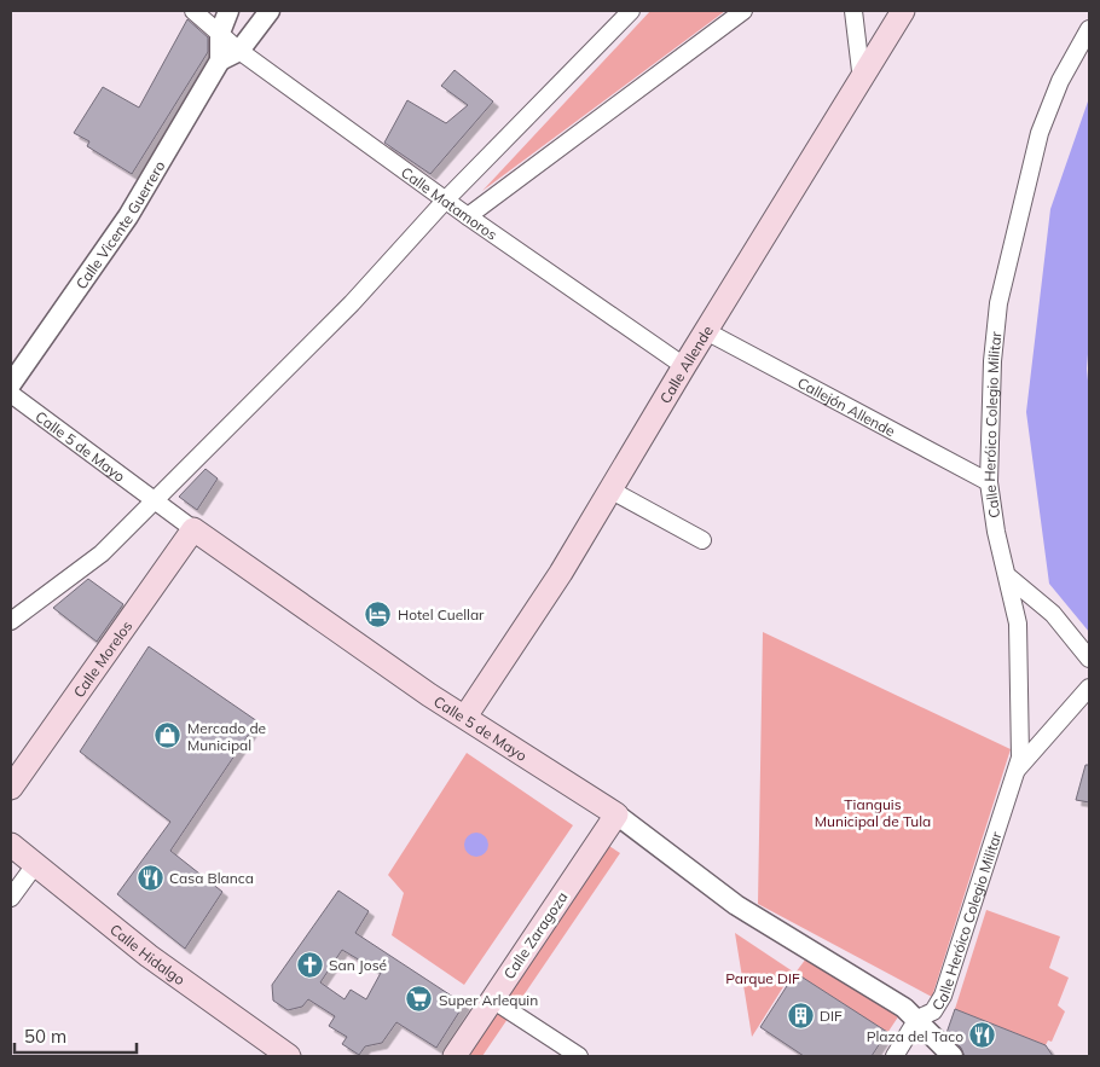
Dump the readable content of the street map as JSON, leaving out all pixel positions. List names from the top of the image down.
{
  "streets": {
    "main road": [
      "Calle Allende",
      "Calle 5 de Mayo",
      "Calle Morelos",
      "Calle Zaragoza",
      "Calle Hidalgo"
    ],
    "street": [
      "Calle Matamoros",
      "Calle Vicente Guerrero",
      "Callejón Allende",
      "Calle Heróico Colegio Militar"
    ]
  },
  "crossings": [
    ["Calle Matamoros", "Calle Allende"],
    ["Calle Allende", "Callejón Allende"],
    ["Calle Allende", "Calle 5 de Mayo"],
    ["Callejón Allende", "Calle Heróico Colegio Militar"],
    ["Calle Heróico Colegio Militar", "Calle 5 de Mayo"],
    ["Calle 5 de Mayo", "Calle Morelos"],
    ["Calle 5 de Mayo", "Calle Zaragoza"]
  ],
  "parks": ["Tianguis Municipal de Tula", "Parque DIF"],
  "places": {
    "hotel": ["Hotel Cuellar"],
    "shop": ["Mercado de Municipal"],
    "restaurant": ["Casa Blanca", "Plaza del Taco"],
    "church": ["San José"],
    "supermarket": ["Super Arlequin"],
    "building": ["DIF"]
  },
  "scale_bar": "50 m"
}
